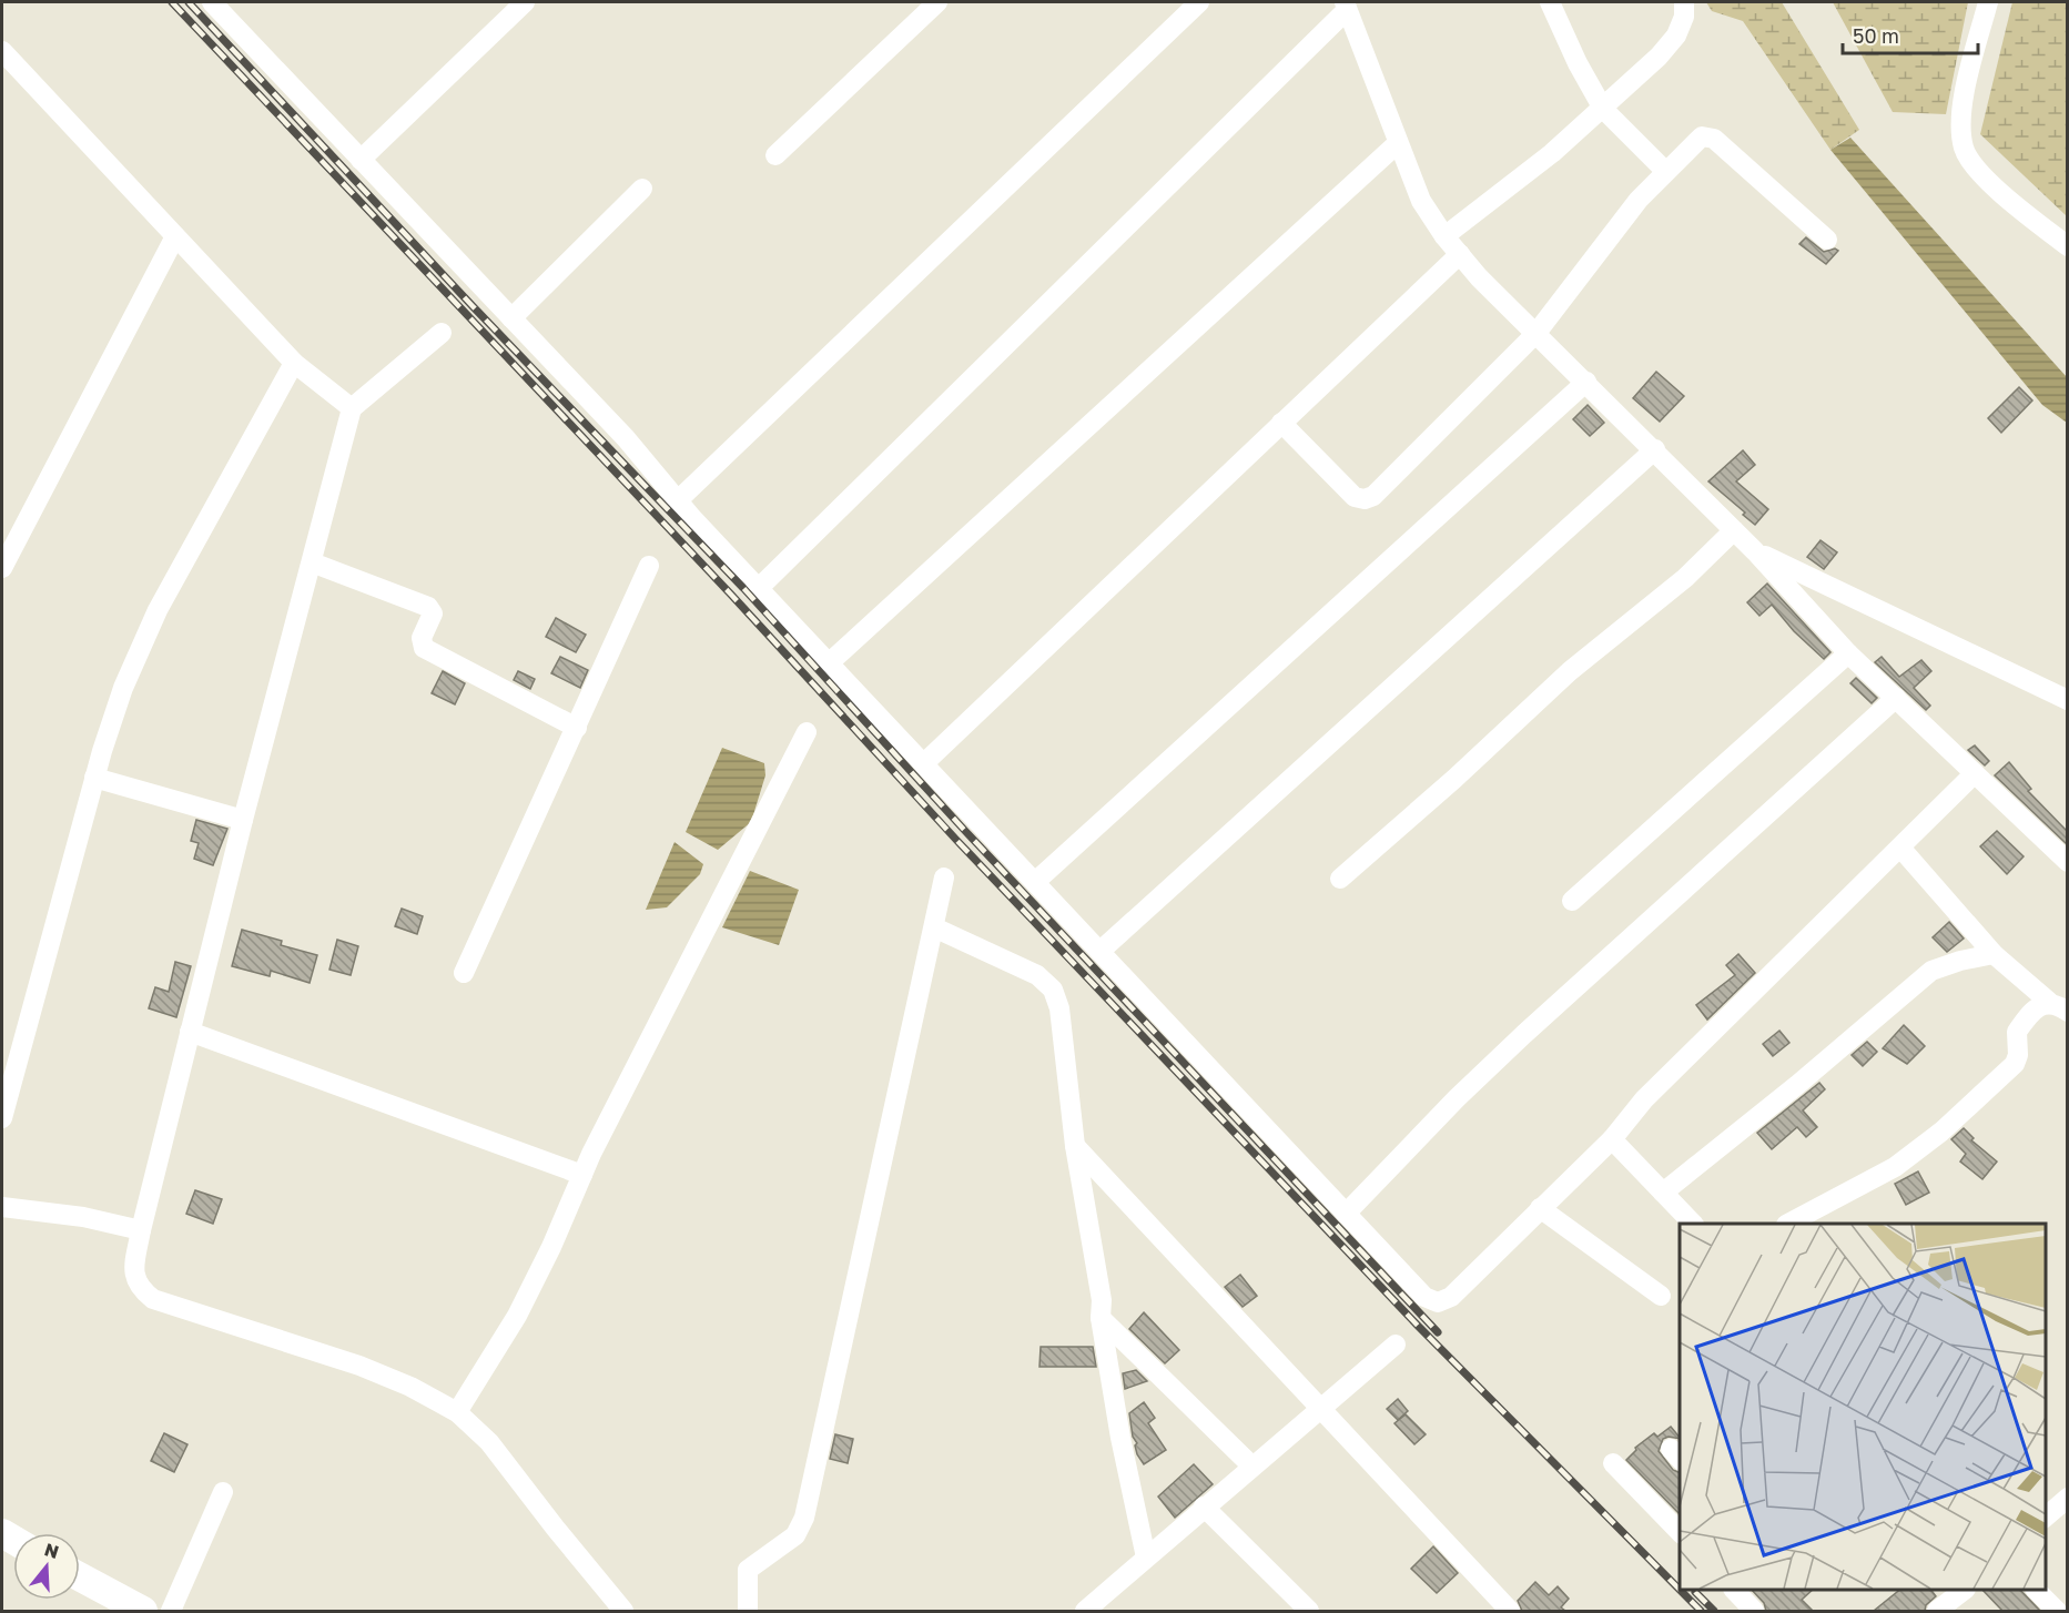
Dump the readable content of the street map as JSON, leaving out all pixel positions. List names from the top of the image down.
{
  "scale_bar": "50 m",
  "north": "top"
}
